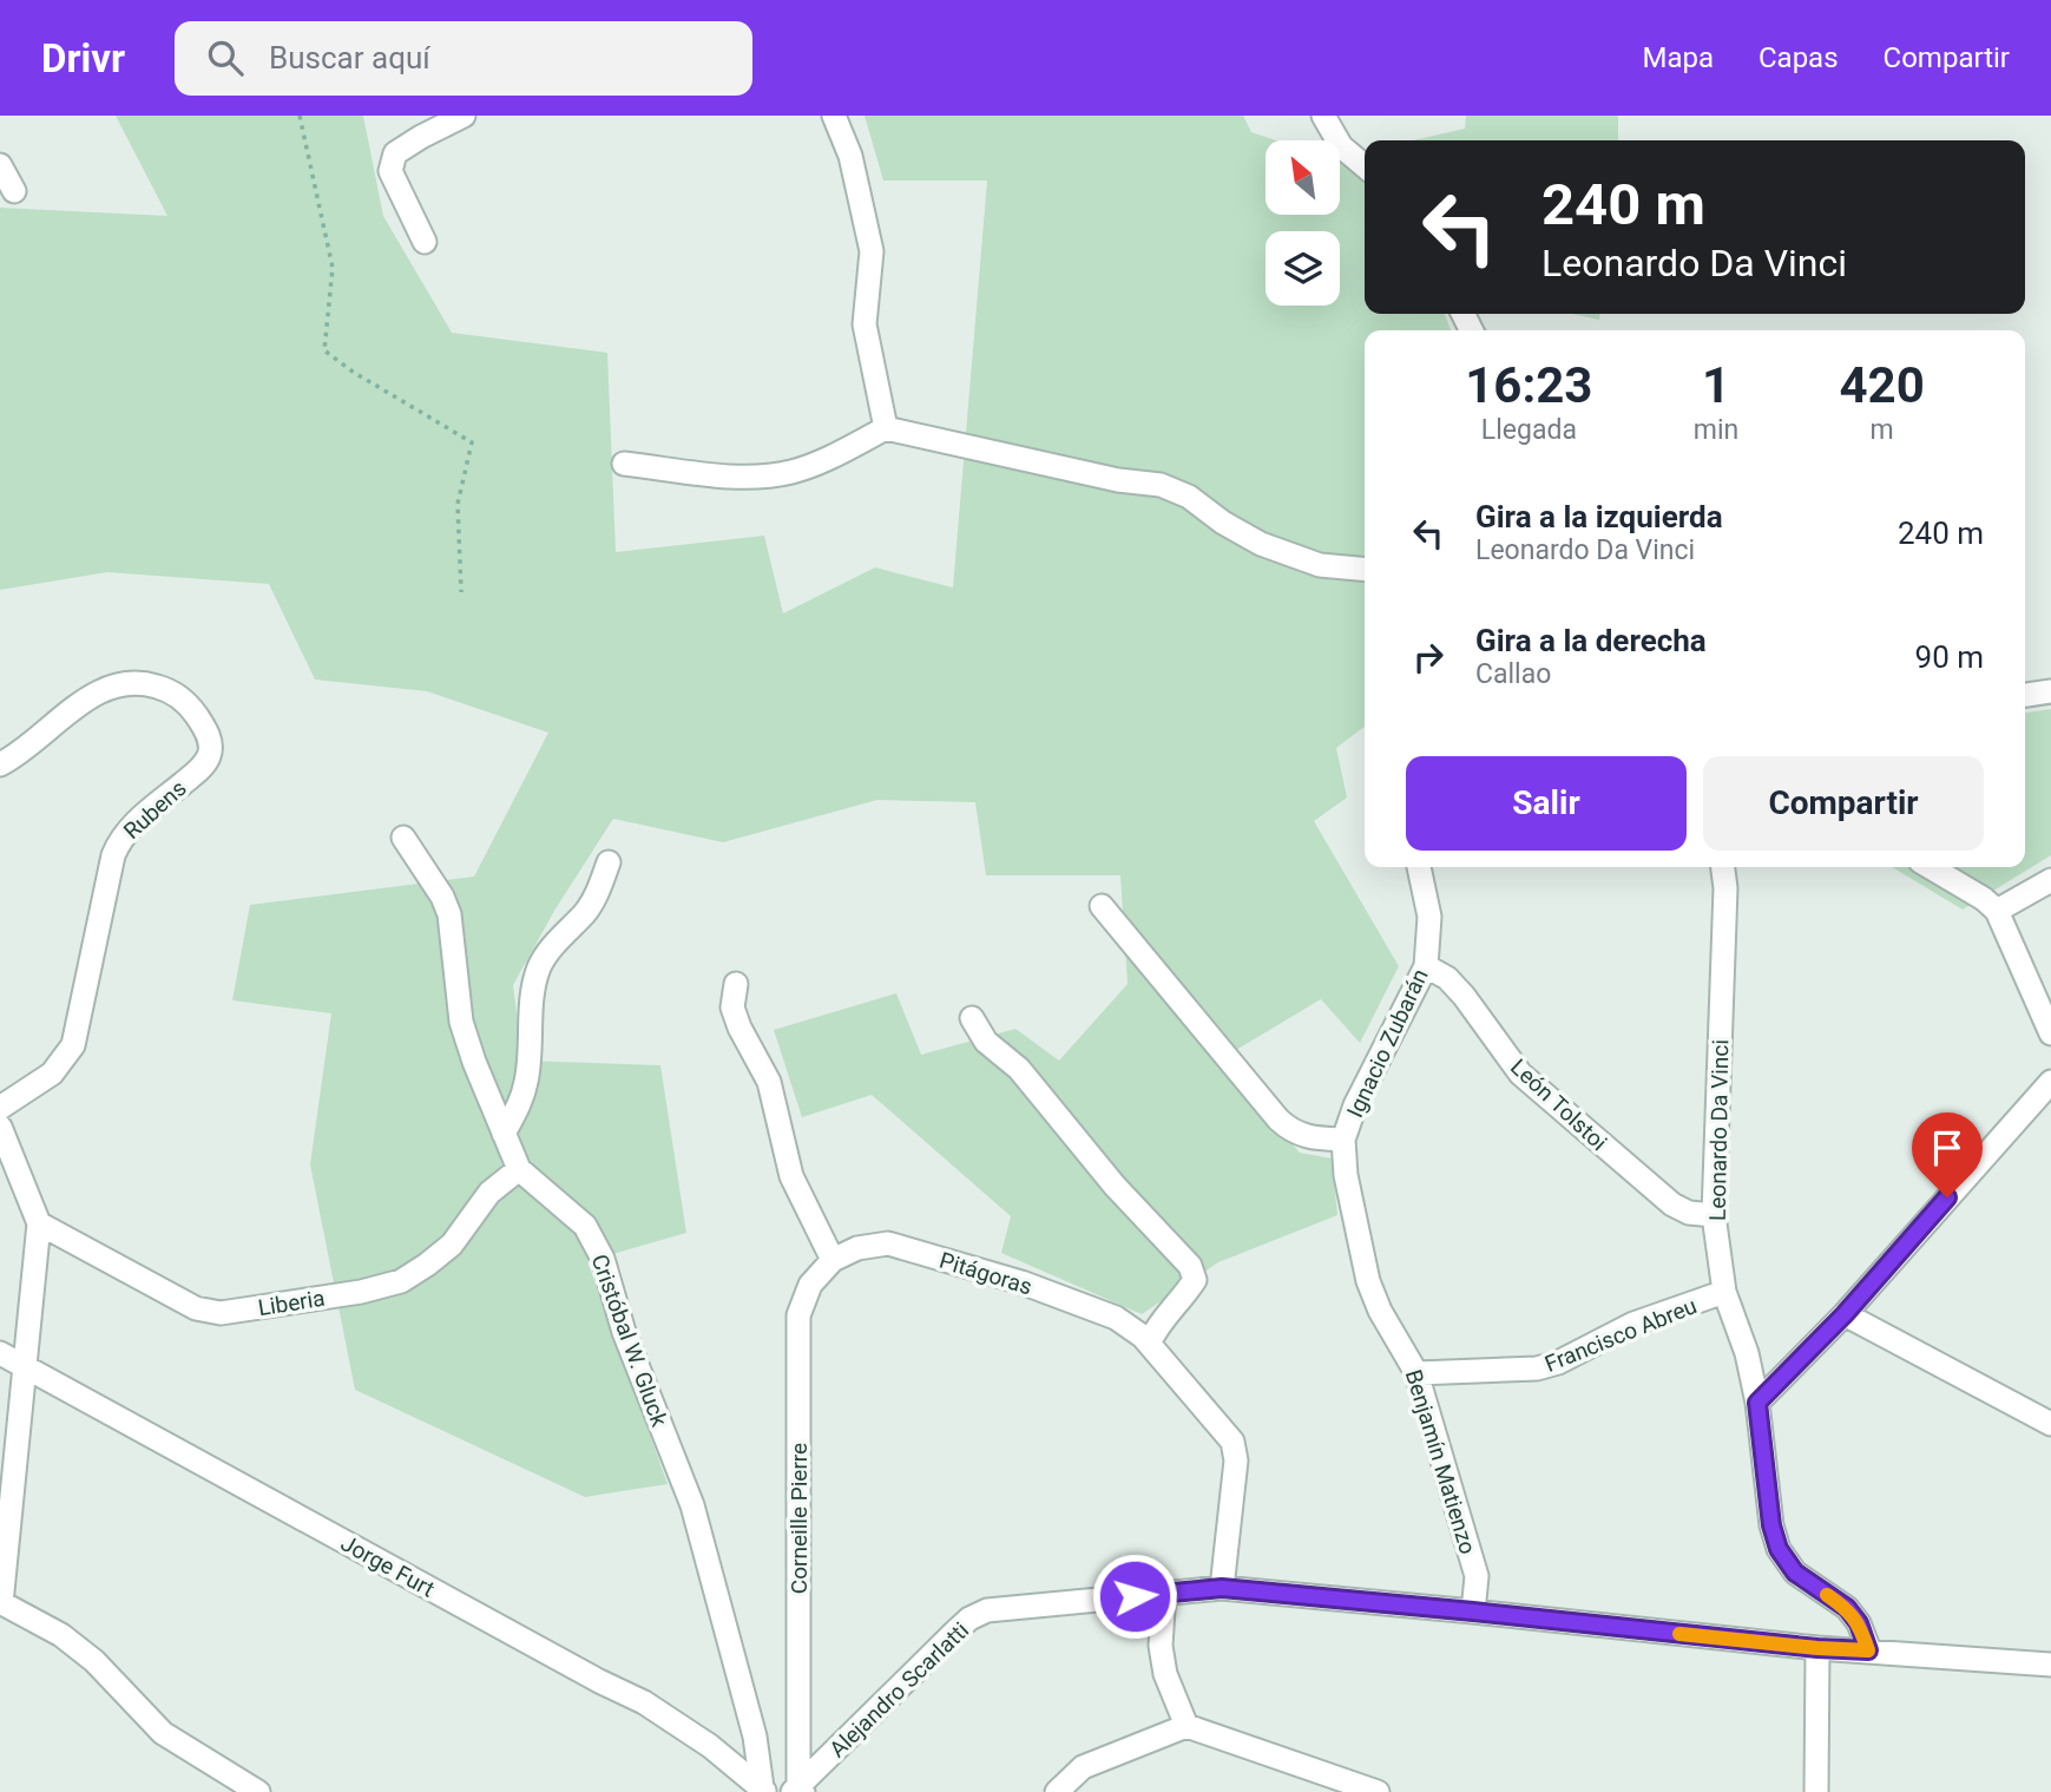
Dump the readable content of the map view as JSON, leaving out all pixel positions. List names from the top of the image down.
{
  "streets": {
    "street": [
      "Rubens",
      "Ignacio Zubarán",
      "León Tolstoi",
      "Leonardo Da Vinci",
      "Pitágoras",
      "Liberia",
      "Francisco Abreu",
      "Cristóbal W. Gluck",
      "Benjamín Matienzo",
      "Corneille Pierre",
      "Jorge Furt",
      "Alejandro Scarlatti"
    ]
  },
  "crossings": [
    ["Ignacio Zubarán", "León Tolstoi"],
    ["Ignacio Zubarán", "Benjamín Matienzo"],
    ["León Tolstoi", "Leonardo Da Vinci"],
    ["Leonardo Da Vinci", "Francisco Abreu"],
    ["Leonardo Da Vinci", "Alejandro Scarlatti"],
    ["Pitágoras", "Corneille Pierre"],
    ["Pitágoras", "Alejandro Scarlatti"],
    ["Liberia", "Cristóbal W. Gluck"],
    ["Francisco Abreu", "Benjamín Matienzo"],
    ["Cristóbal W. Gluck", "Jorge Furt"],
    ["Benjamín Matienzo", "Alejandro Scarlatti"],
    ["Corneille Pierre", "Alejandro Scarlatti"]
  ],
  "north": "top left",
  "page": {
    "header": "Drivr",
    "search": "Buscar aquí",
    "nav": ["Mapa", "Capas", "Compartir"],
    "turn": ["240 m", "Leonardo Da Vinci"],
    "eta": [
      "16:23",
      "Llegada",
      "1",
      "min",
      "420",
      "m"
    ],
    "list": [
      {
        "name": "Gira a la izquierda",
        "note": "Leonardo Da Vinci",
        "value": "240 m"
      },
      {
        "name": "Gira a la derecha",
        "note": "Callao",
        "value": "90 m"
      }
    ],
    "buttons": ["Salir", "Compartir"]
  }
}
